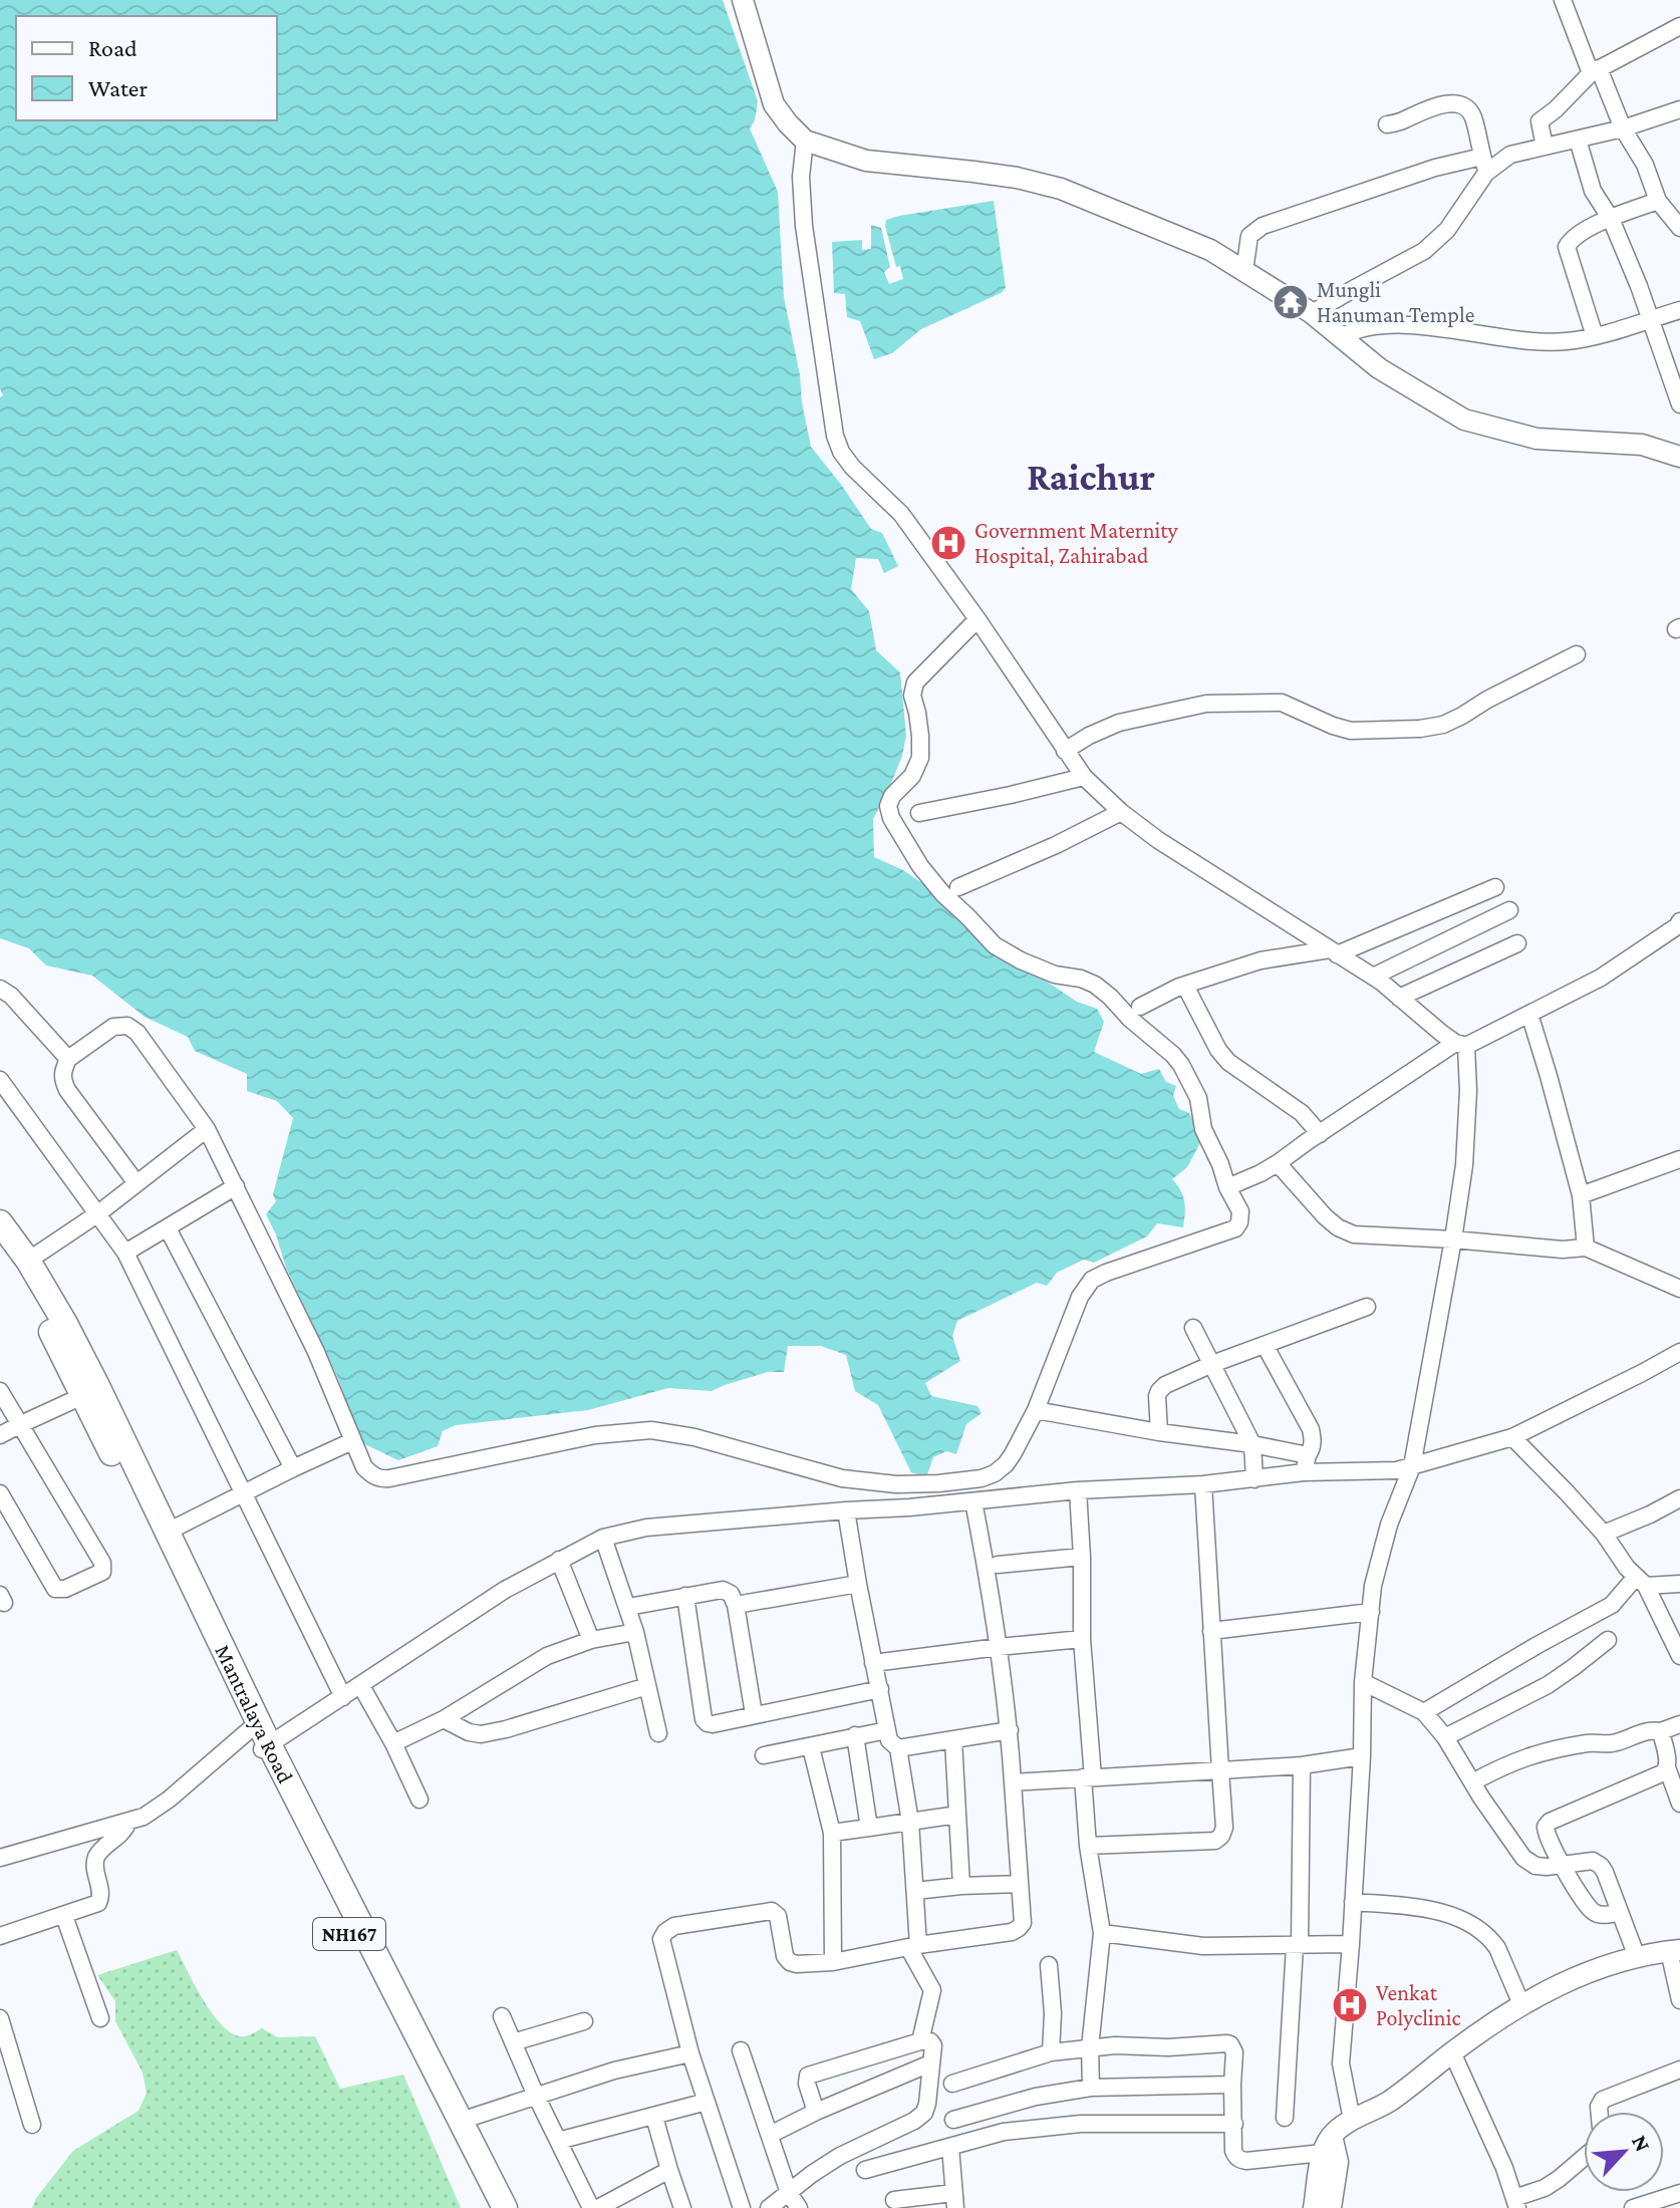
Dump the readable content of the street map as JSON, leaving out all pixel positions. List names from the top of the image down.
{
  "streets": {
    "highway": ["Mantralaya Road", "NH167"]
  },
  "crossings": [
    ["Mantralaya Road", "NH167"]
  ],
  "districts": ["Raichur"],
  "places": {
    "temple": ["Mungli Hanuman Temple"],
    "hospital": ["Government Maternity Hospital, Zahirabad", "Venkat Polyclinic"]
  },
  "legend": ["Road", "Water"],
  "north": "top right"
}
